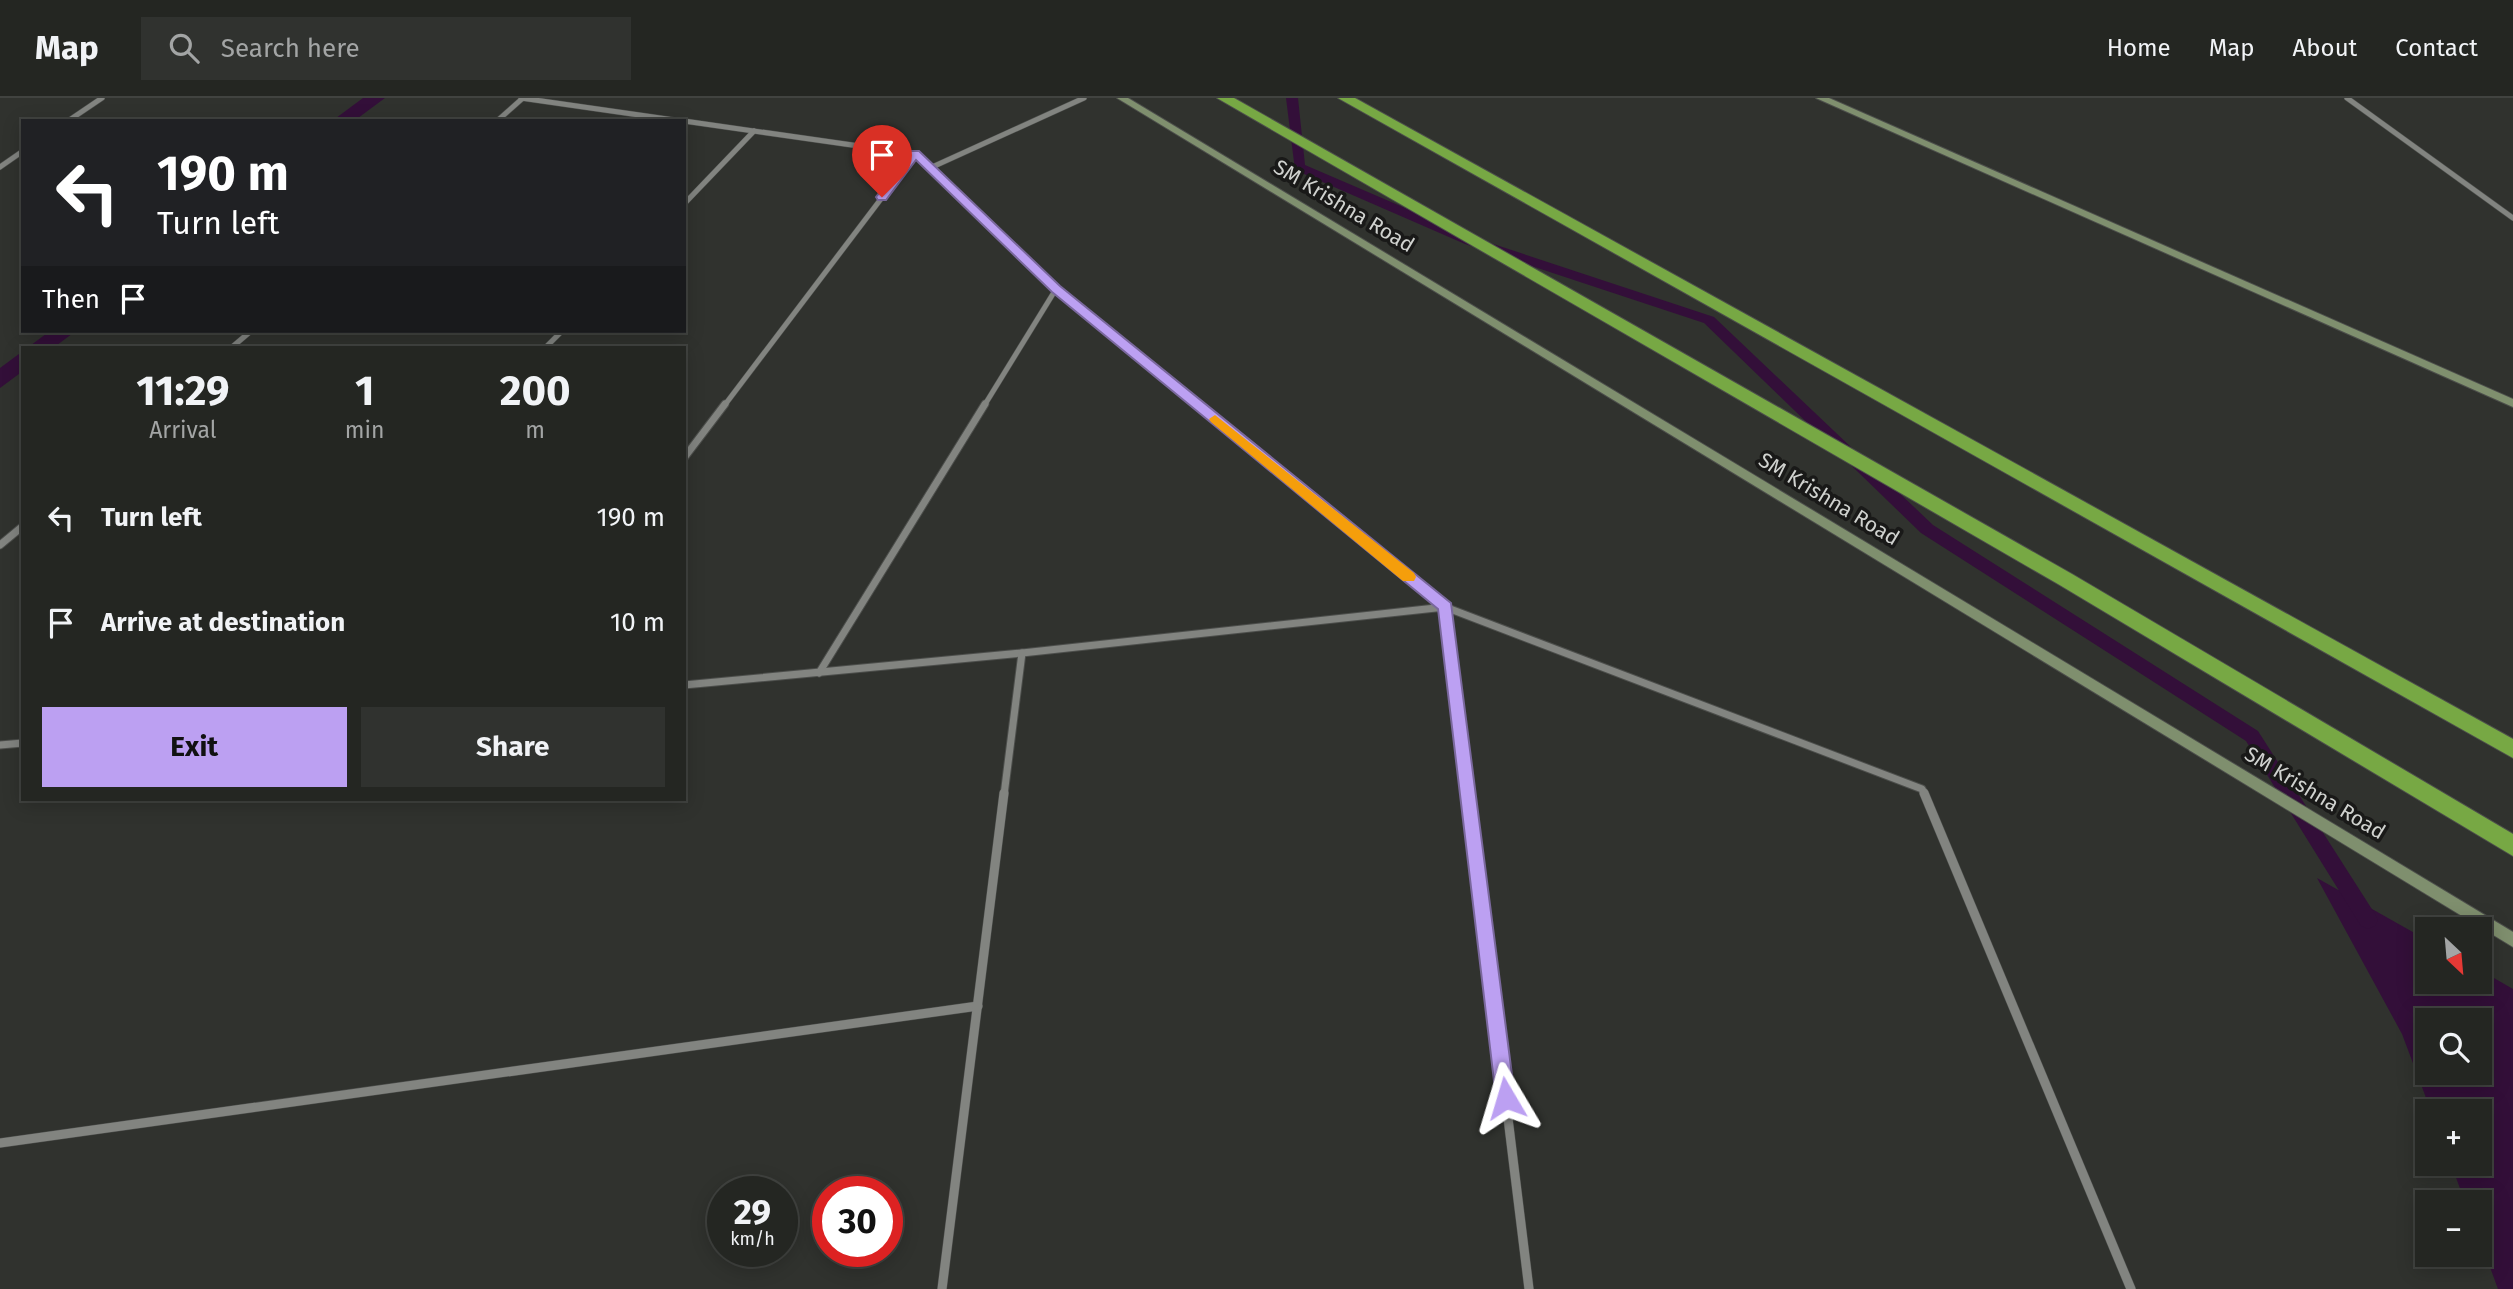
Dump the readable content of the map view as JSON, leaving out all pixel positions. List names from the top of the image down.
{
  "streets": {
    "highway": ["SM Krishna Road"]
  },
  "north": "bottom right",
  "page": {
    "header": "Map",
    "search": "Search here",
    "nav": [
      "Home",
      "Map",
      "About",
      "Contact"
    ],
    "turn": ["190 m", "Turn left"],
    "then": "Then",
    "eta": [
      "11:29",
      "Arrival",
      "1",
      "min",
      "200",
      "m"
    ],
    "list": [
      {
        "name": "Turn left",
        "value": "190 m"
      },
      {
        "name": "Arrive at destination",
        "value": "10 m"
      }
    ],
    "buttons": ["Exit", "Share"],
    "map_buttons": ["+", "−"],
    "speed": "29 km/h",
    "limit": "30"
  }
}
